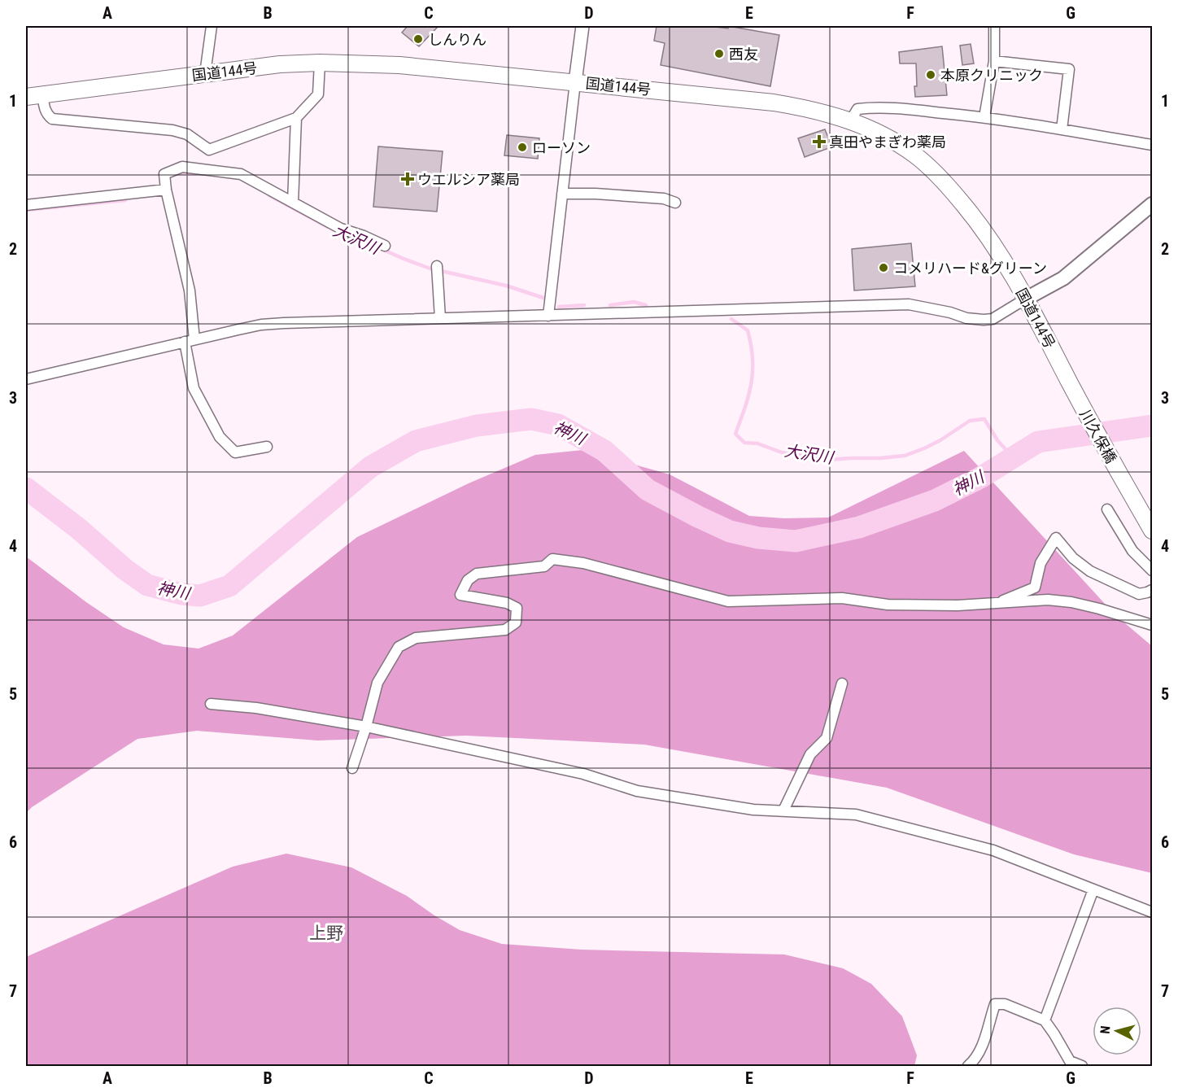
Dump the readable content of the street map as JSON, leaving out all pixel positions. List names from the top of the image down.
{
  "streets": {
    "highway": ["国道144号", "川久保橋"]
  },
  "crossings": [
    ["国道144号", "川久保橋"]
  ],
  "districts": ["上野"],
  "water": ["大沢川", "神川"],
  "places": {
    "other": [
      "しんりん",
      "西友",
      "本原クリニック",
      "ローソン",
      "コメリハード&グリーン"
    ],
    "health": ["真田やまぎわ薬局", "ウエルシア薬局"]
  },
  "north": "left",
  "grid": {
    "columns": [
      "A",
      "B",
      "C",
      "D",
      "E",
      "F",
      "G"
    ],
    "rows": [
      "1",
      "2",
      "3",
      "4",
      "5",
      "6",
      "7"
    ]
  }
}
